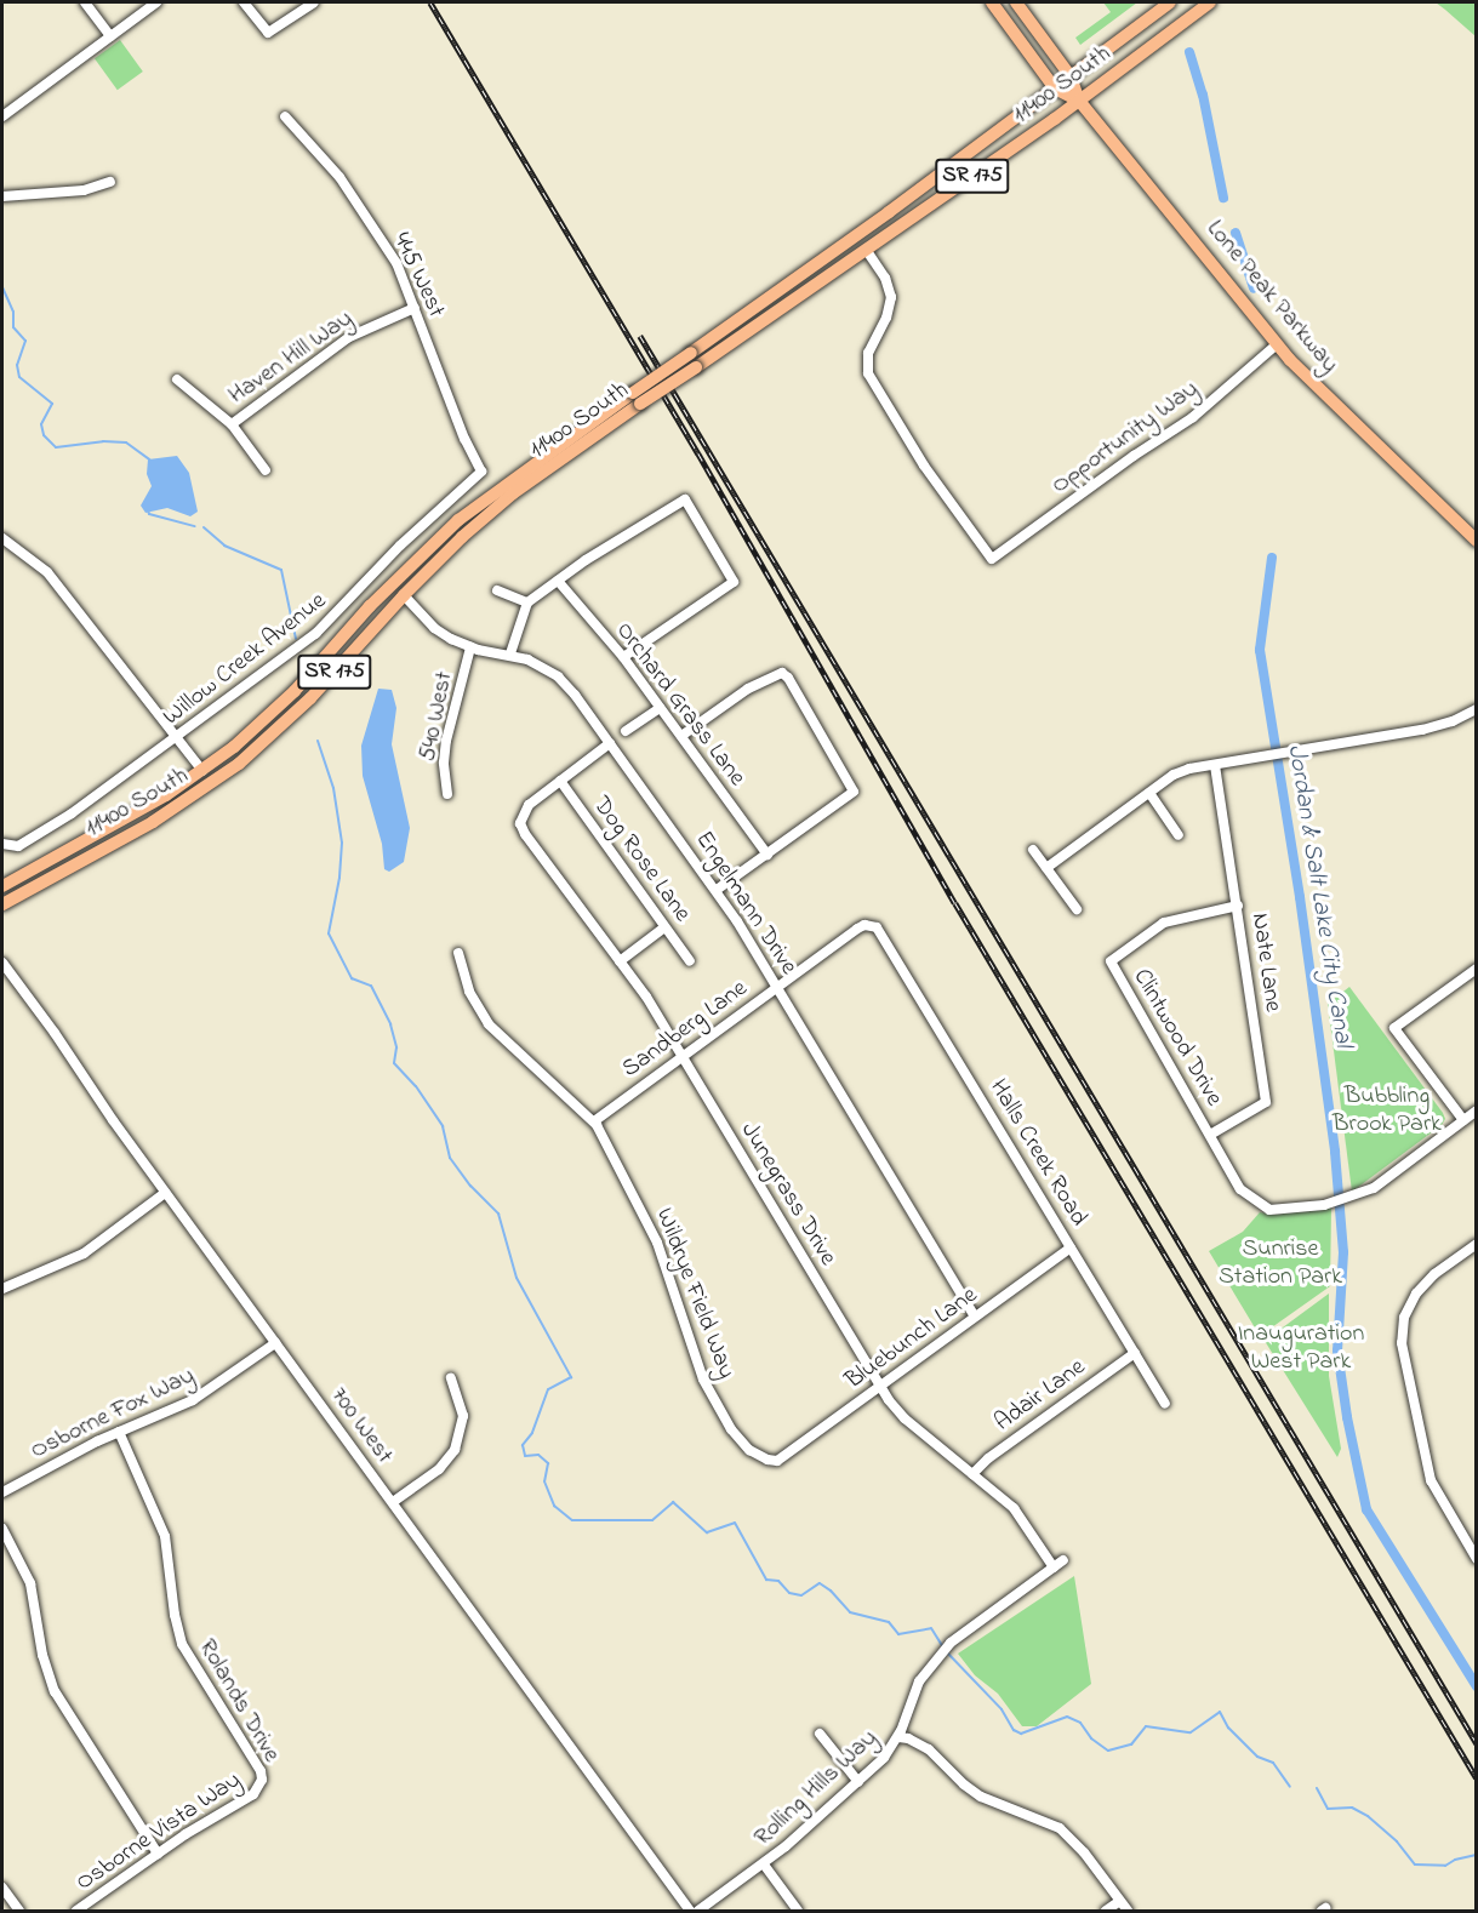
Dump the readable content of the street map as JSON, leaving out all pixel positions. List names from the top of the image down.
{
  "streets": {
    "main road": ["11400 South", "SR 175", "Lone Peak Parkway"],
    "street": [
      "445 West",
      "Haven Hill Way",
      "Opportunity Way",
      "Willow Creek Avenue",
      "Orchard Grass Lane",
      "540 West",
      "Dog Rose Lane",
      "Engelmann Drive",
      "Nate Lane",
      "Sandberg Lane",
      "Clintwood Drive",
      "Halls Creek Road",
      "Junegrass Drive",
      "Wildrye Field Way",
      "Bluebunch Lane",
      "Adair Lane",
      "Osborne Fox Way",
      "700 West",
      "Rolands Drive",
      "Rolling Hills Way",
      "Osborne Vista Way"
    ]
  },
  "crossings": [
    ["11400 South", "Lone Peak Parkway"],
    ["11400 South", "Opportunity Way"],
    ["11400 South", "Engelmann Drive"],
    ["445 West", "Haven Hill Way"],
    ["445 West", "Willow Creek Avenue"],
    ["Lone Peak Parkway", "Opportunity Way"],
    ["540 West", "Engelmann Drive"],
    ["Dog Rose Lane", "Junegrass Drive"],
    ["Engelmann Drive", "Sandberg Lane"],
    ["Engelmann Drive", "Bluebunch Lane"],
    ["Nate Lane", "Clintwood Drive"],
    ["Sandberg Lane", "Halls Creek Road"],
    ["Sandberg Lane", "Junegrass Drive"],
    ["Sandberg Lane", "Wildrye Field Way"],
    ["Halls Creek Road", "Bluebunch Lane"],
    ["Halls Creek Road", "Adair Lane"],
    ["Junegrass Drive", "Bluebunch Lane"],
    ["Junegrass Drive", "Adair Lane"],
    ["Junegrass Drive", "Rolling Hills Way"],
    ["Wildrye Field Way", "Bluebunch Lane"],
    ["Osborne Fox Way", "700 West"],
    ["Osborne Fox Way", "Rolands Drive"],
    ["Rolands Drive", "Osborne Vista Way"]
  ],
  "water": ["Jordan & Salt Lake City Canal"],
  "parks": ["Bubbling Brook Park", "Sunrise Station Park", "Inauguration West Park"]
}
